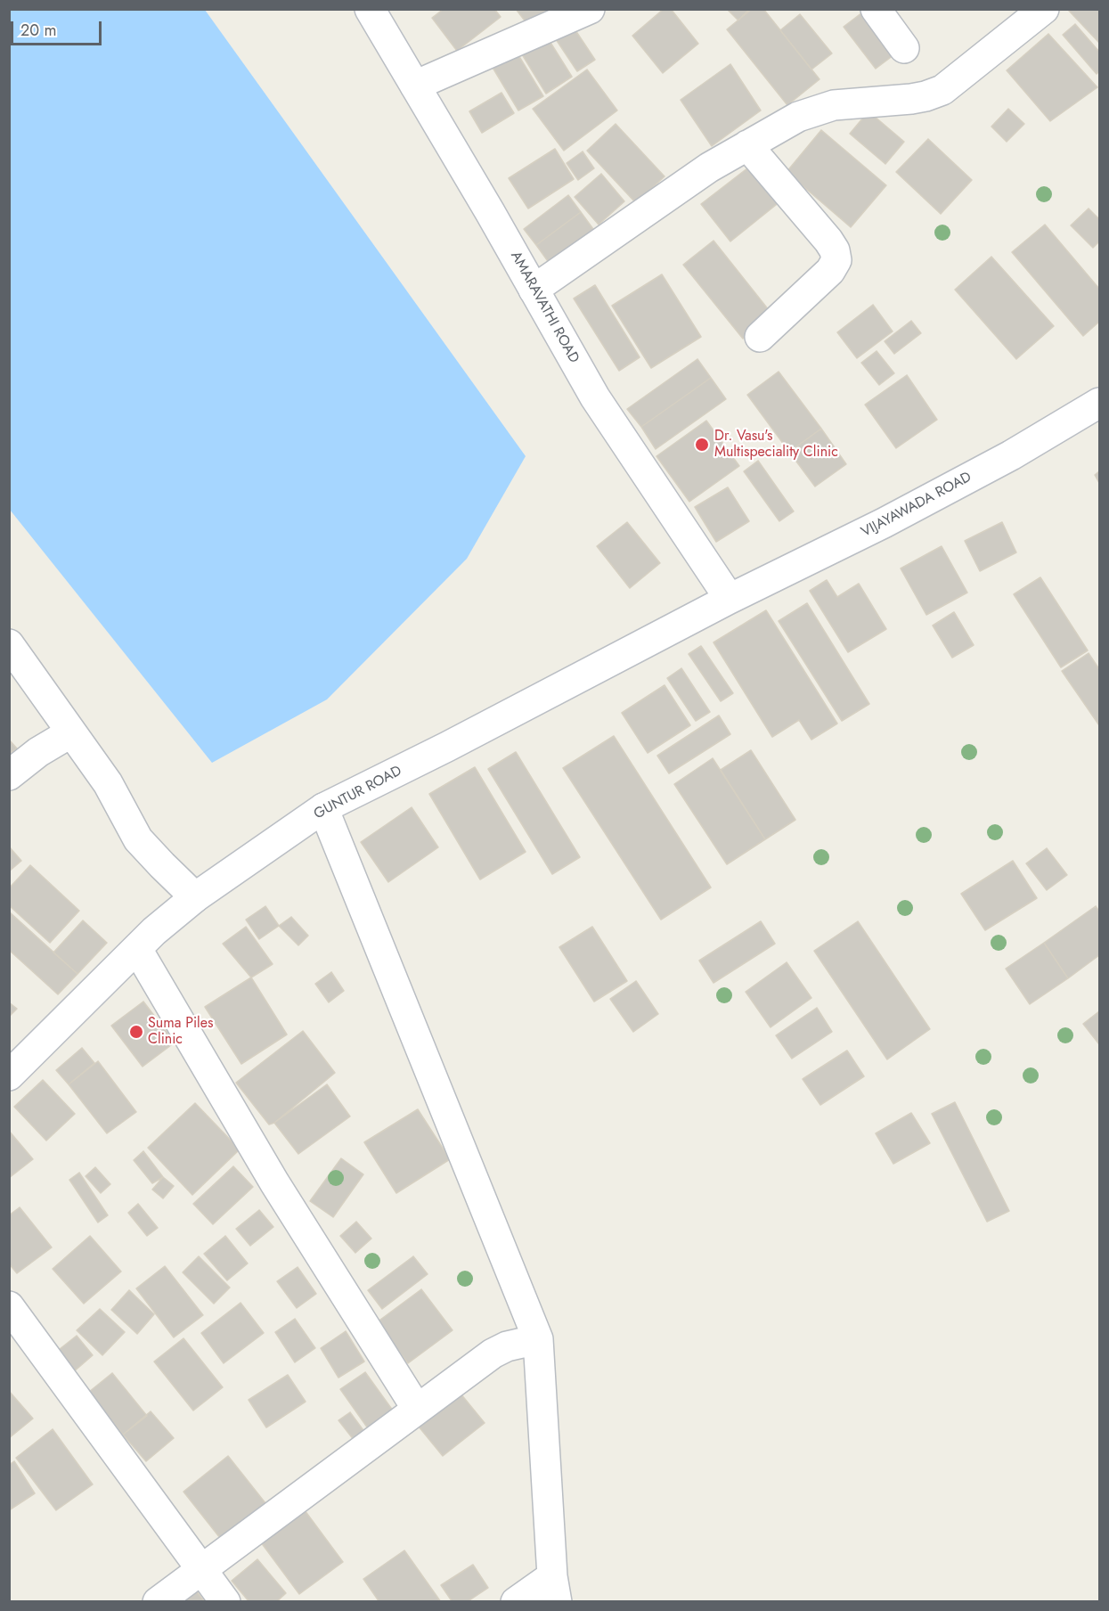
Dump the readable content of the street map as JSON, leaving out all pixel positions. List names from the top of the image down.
{
  "streets": {
    "street": ["AMARAVATHI ROAD", "VIJAYAWADA ROAD", "GUNTUR ROAD"]
  },
  "crossings": [
    ["AMARAVATHI ROAD", "VIJAYAWADA ROAD"],
    ["AMARAVATHI ROAD", "GUNTUR ROAD"],
    ["VIJAYAWADA ROAD", "GUNTUR ROAD"]
  ],
  "places": ["Dr. Vasu's Multispeciality Clinic", "Suma Piles Clinic"],
  "scale_bar": "20 m"
}
